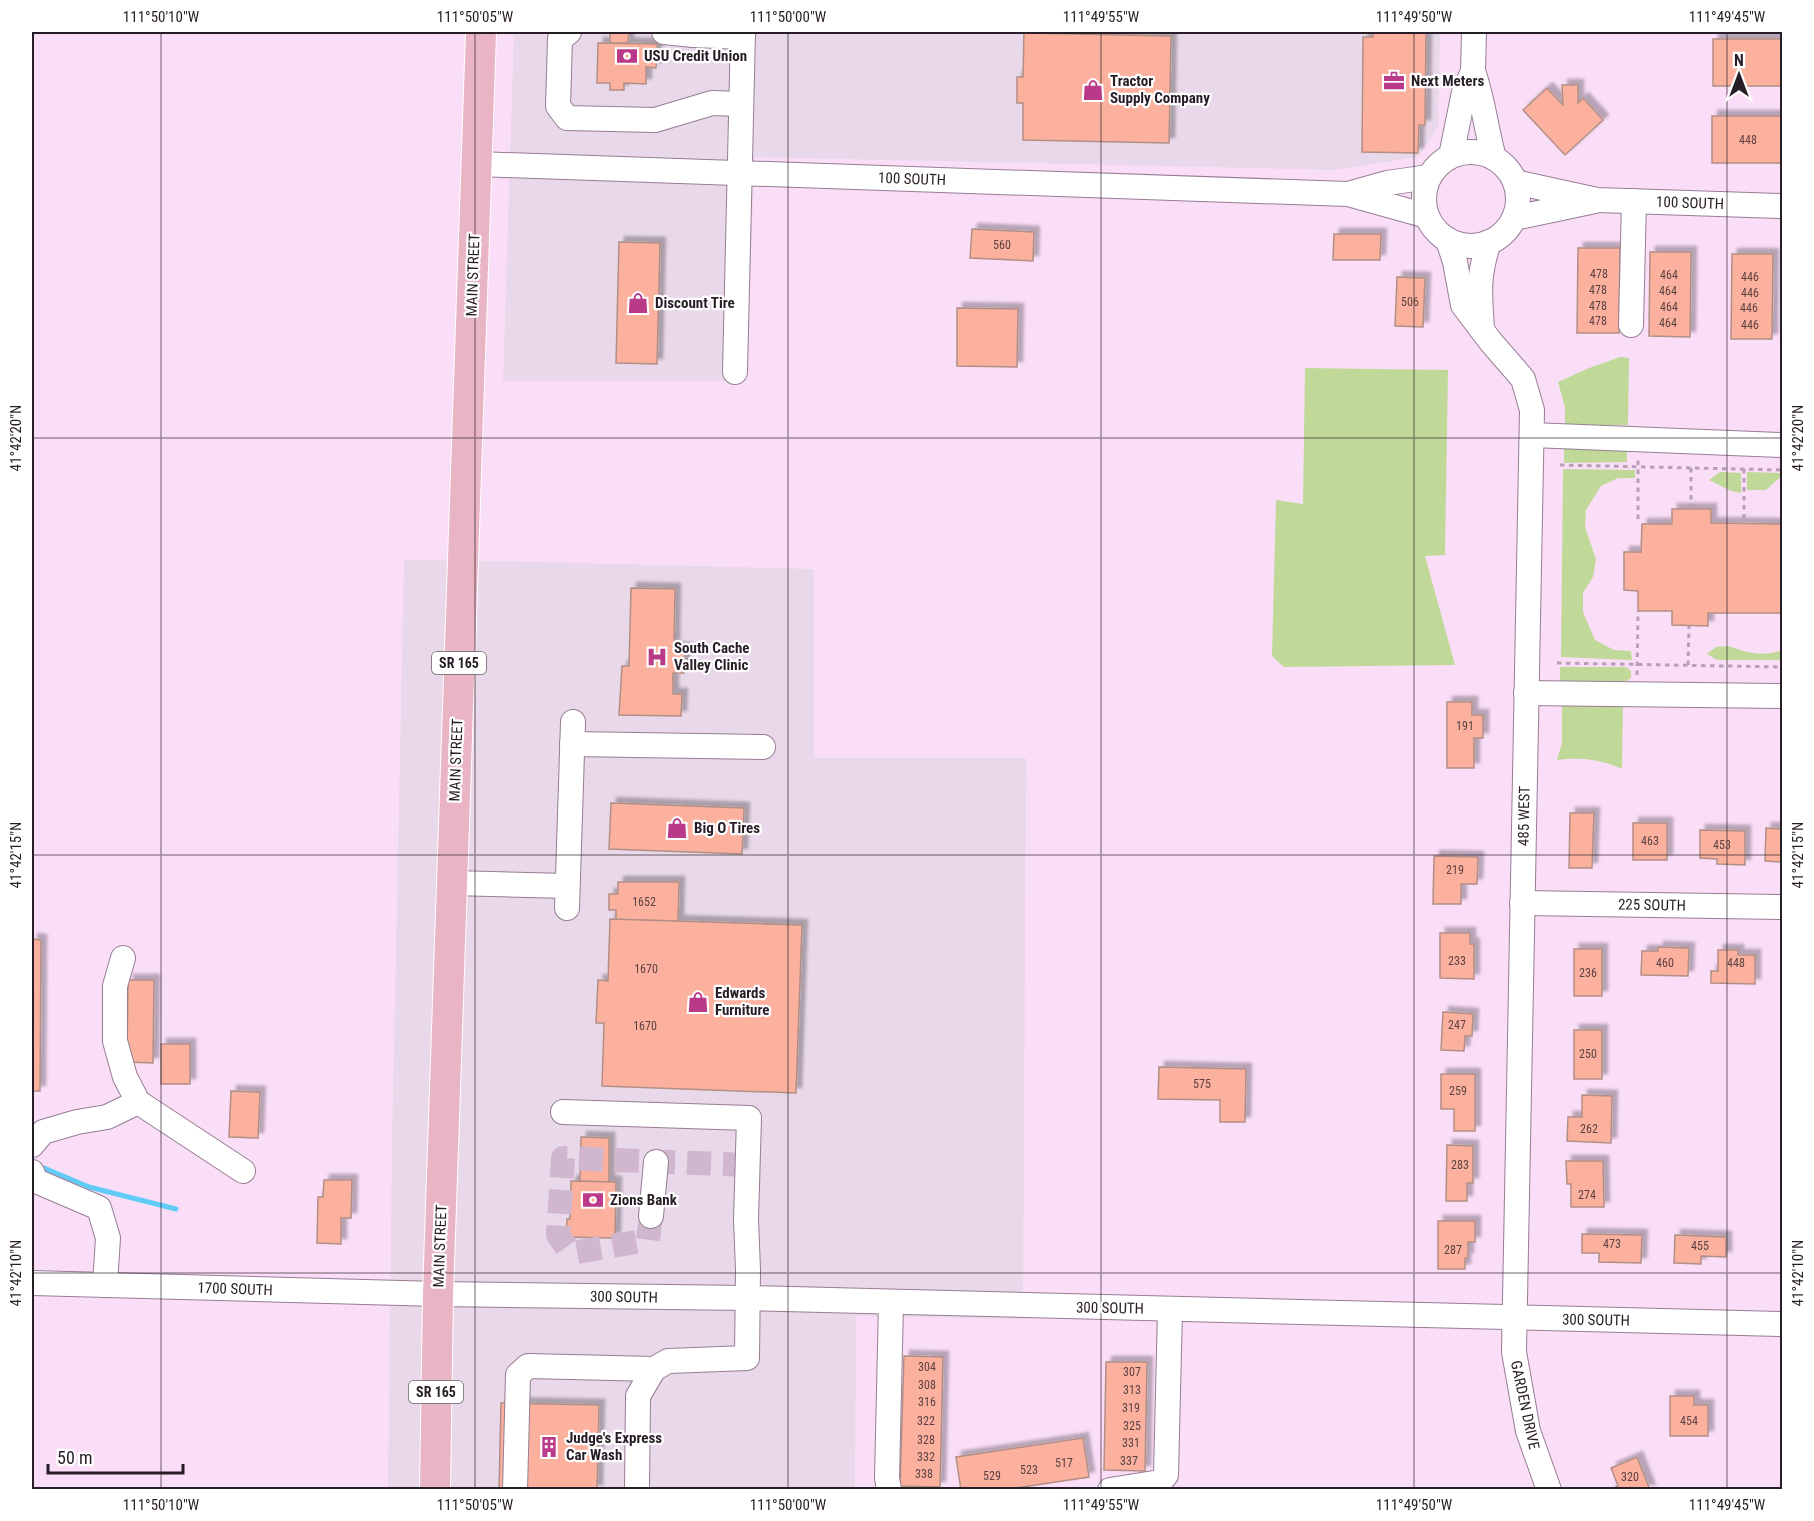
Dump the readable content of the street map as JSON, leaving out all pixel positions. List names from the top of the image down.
{
  "streets": {
    "main road": ["MAIN STREET", "SR 165"],
    "street": [
      "100 SOUTH",
      "485 WEST",
      "225 SOUTH",
      "1700 SOUTH",
      "300 SOUTH",
      "GARDEN DRIVE"
    ]
  },
  "crossings": [
    ["100 SOUTH", "MAIN STREET"],
    ["100 SOUTH", "485 WEST"],
    ["MAIN STREET", "1700 SOUTH"],
    ["MAIN STREET", "300 SOUTH"],
    ["485 WEST", "225 SOUTH"],
    ["485 WEST", "300 SOUTH"],
    ["485 WEST", "GARDEN DRIVE"],
    ["1700 SOUTH", "300 SOUTH"],
    ["300 SOUTH", "GARDEN DRIVE"]
  ],
  "places": {
    "bank": ["USU Credit Union", "Zions Bank"],
    "office": ["Next Meters"],
    "shop": [
      "Tractor Supply Company",
      "Discount Tire",
      "Big O Tires",
      "Edwards Furniture"
    ],
    "hospital": ["South Cache Valley Clinic"],
    "building": ["Judge's Express Car Wash"]
  },
  "house_numbers": [
    "448",
    "560",
    "478",
    "464",
    "446",
    "478",
    "464",
    "446",
    "506",
    "478",
    "464",
    "446",
    "478",
    "464",
    "446",
    "191",
    "463",
    "453",
    "219",
    "1652",
    "233",
    "460",
    "448",
    "1670",
    "236",
    "247",
    "1670",
    "250",
    "575",
    "259",
    "262",
    "283",
    "274",
    "473",
    "455",
    "287",
    "304",
    "307",
    "308",
    "313",
    "316",
    "319",
    "322",
    "454",
    "325",
    "328",
    "331",
    "332",
    "337",
    "517",
    "523",
    "338",
    "529",
    "320"
  ],
  "scale_bar": "50 m",
  "north": "top",
  "coordinates": [
    "111°50'10\"W",
    "111°50'05\"W",
    "111°50'00\"W",
    "111°49'55\"W",
    "111°49'50\"W",
    "111°49'45\"W",
    "41°42'20\"N",
    "41°42'15\"N",
    "41°42'10\"N"
  ]
}
